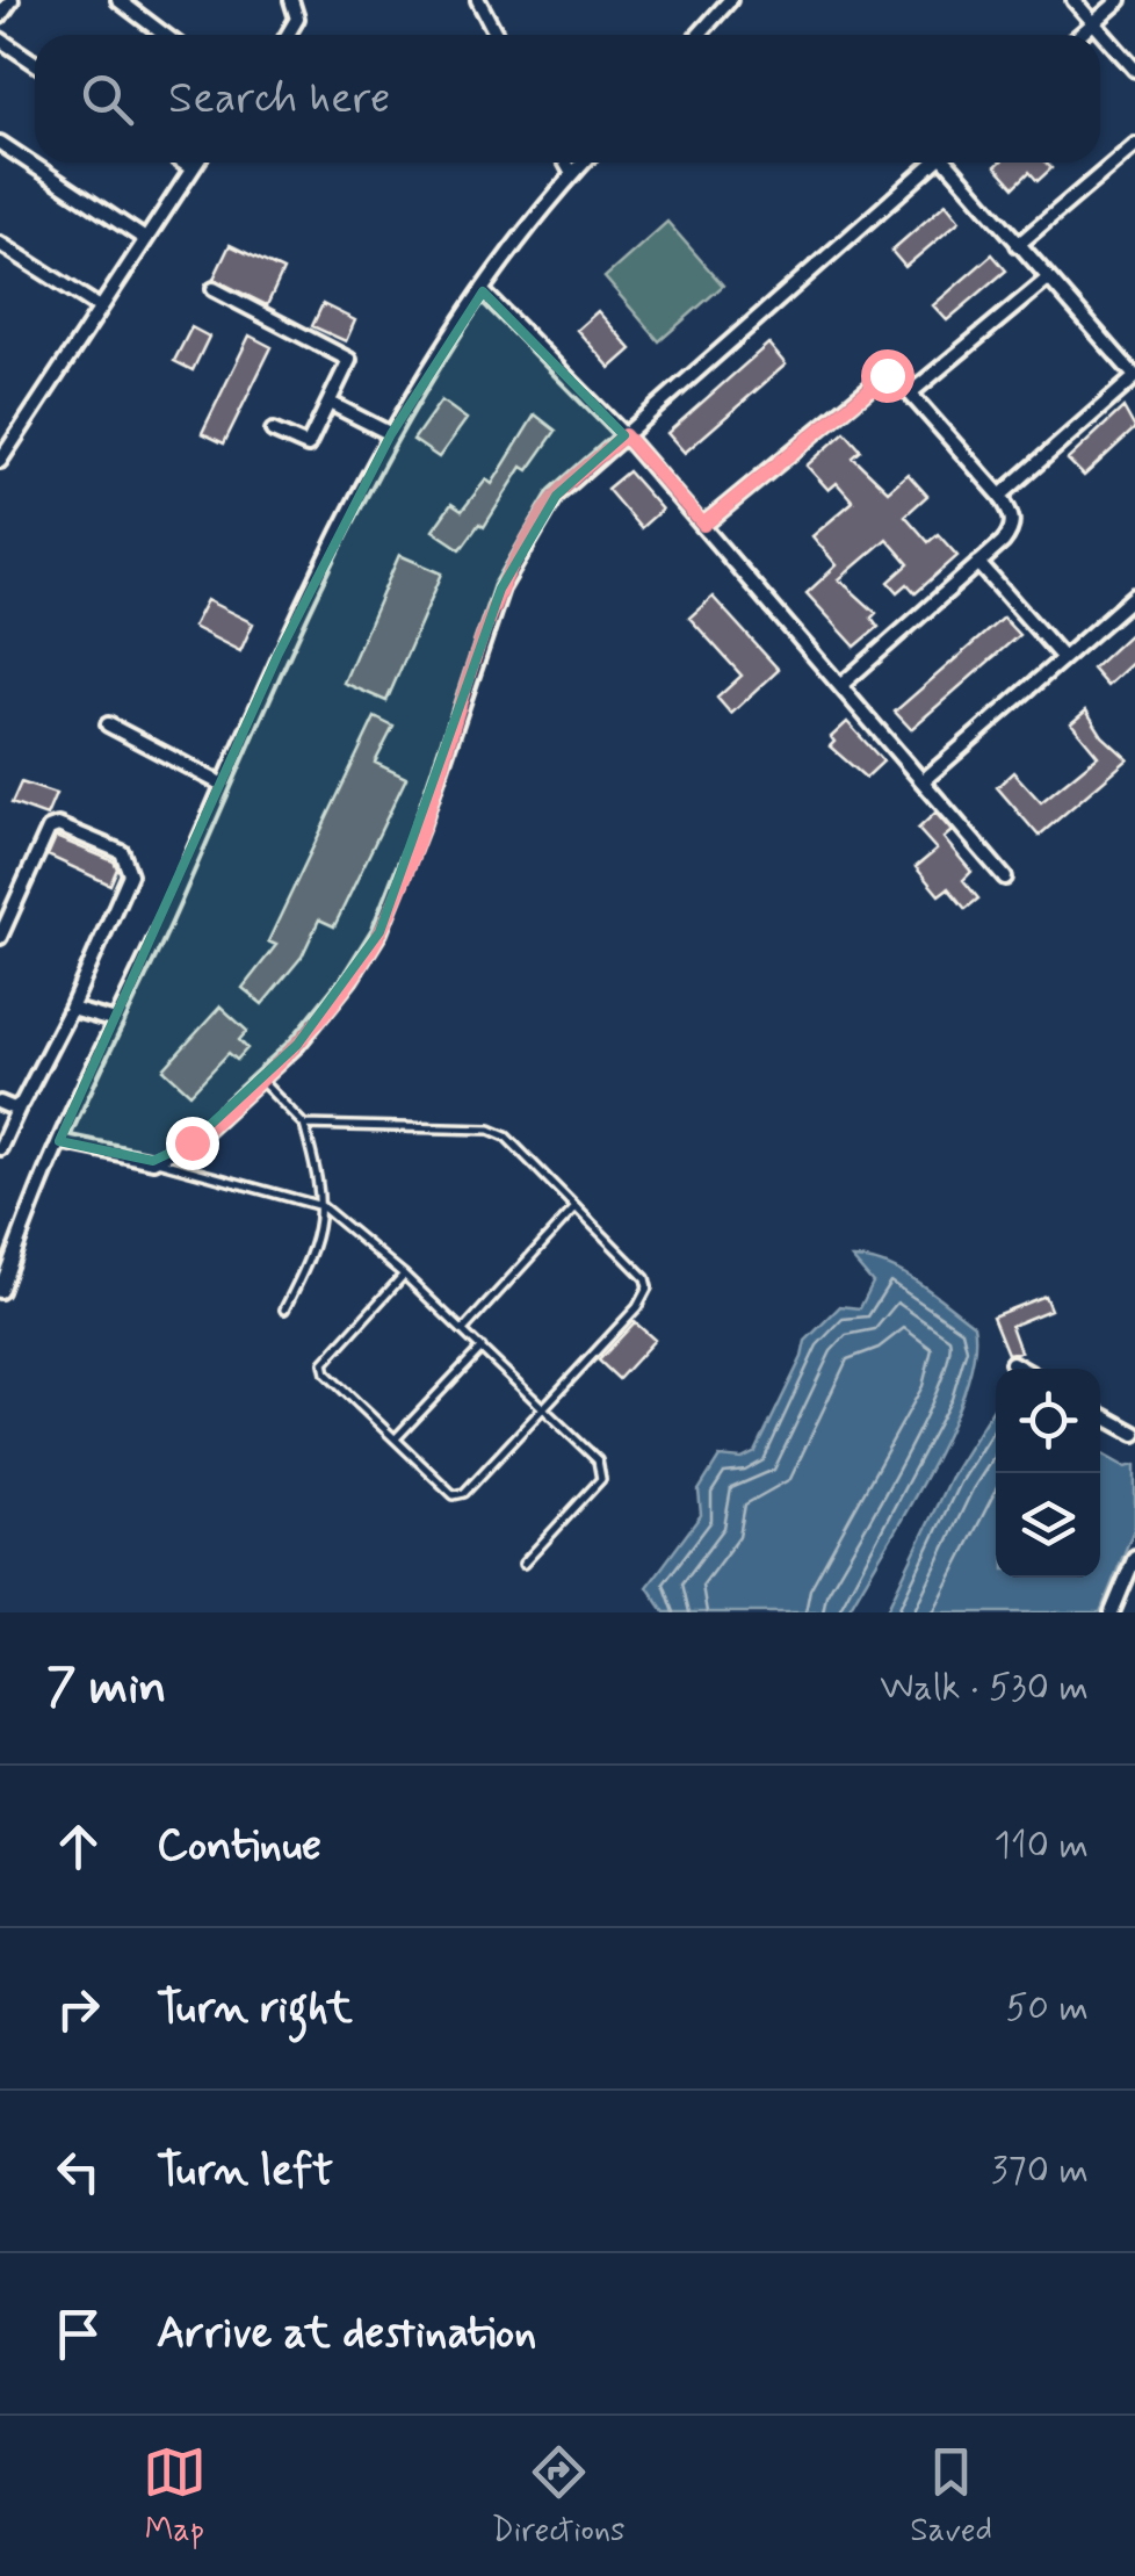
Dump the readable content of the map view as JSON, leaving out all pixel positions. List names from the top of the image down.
{
  "page": {
    "search": "Search here",
    "heading": ["7 min", "Walk · 530 m"],
    "list": [
      ["Continue", "110 m"],
      ["Turn right", "50 m"],
      ["Turn left", "370 m"],
      "Arrive at destination"
    ],
    "nav": ["Map", "Directions", "Saved"]
  }
}
